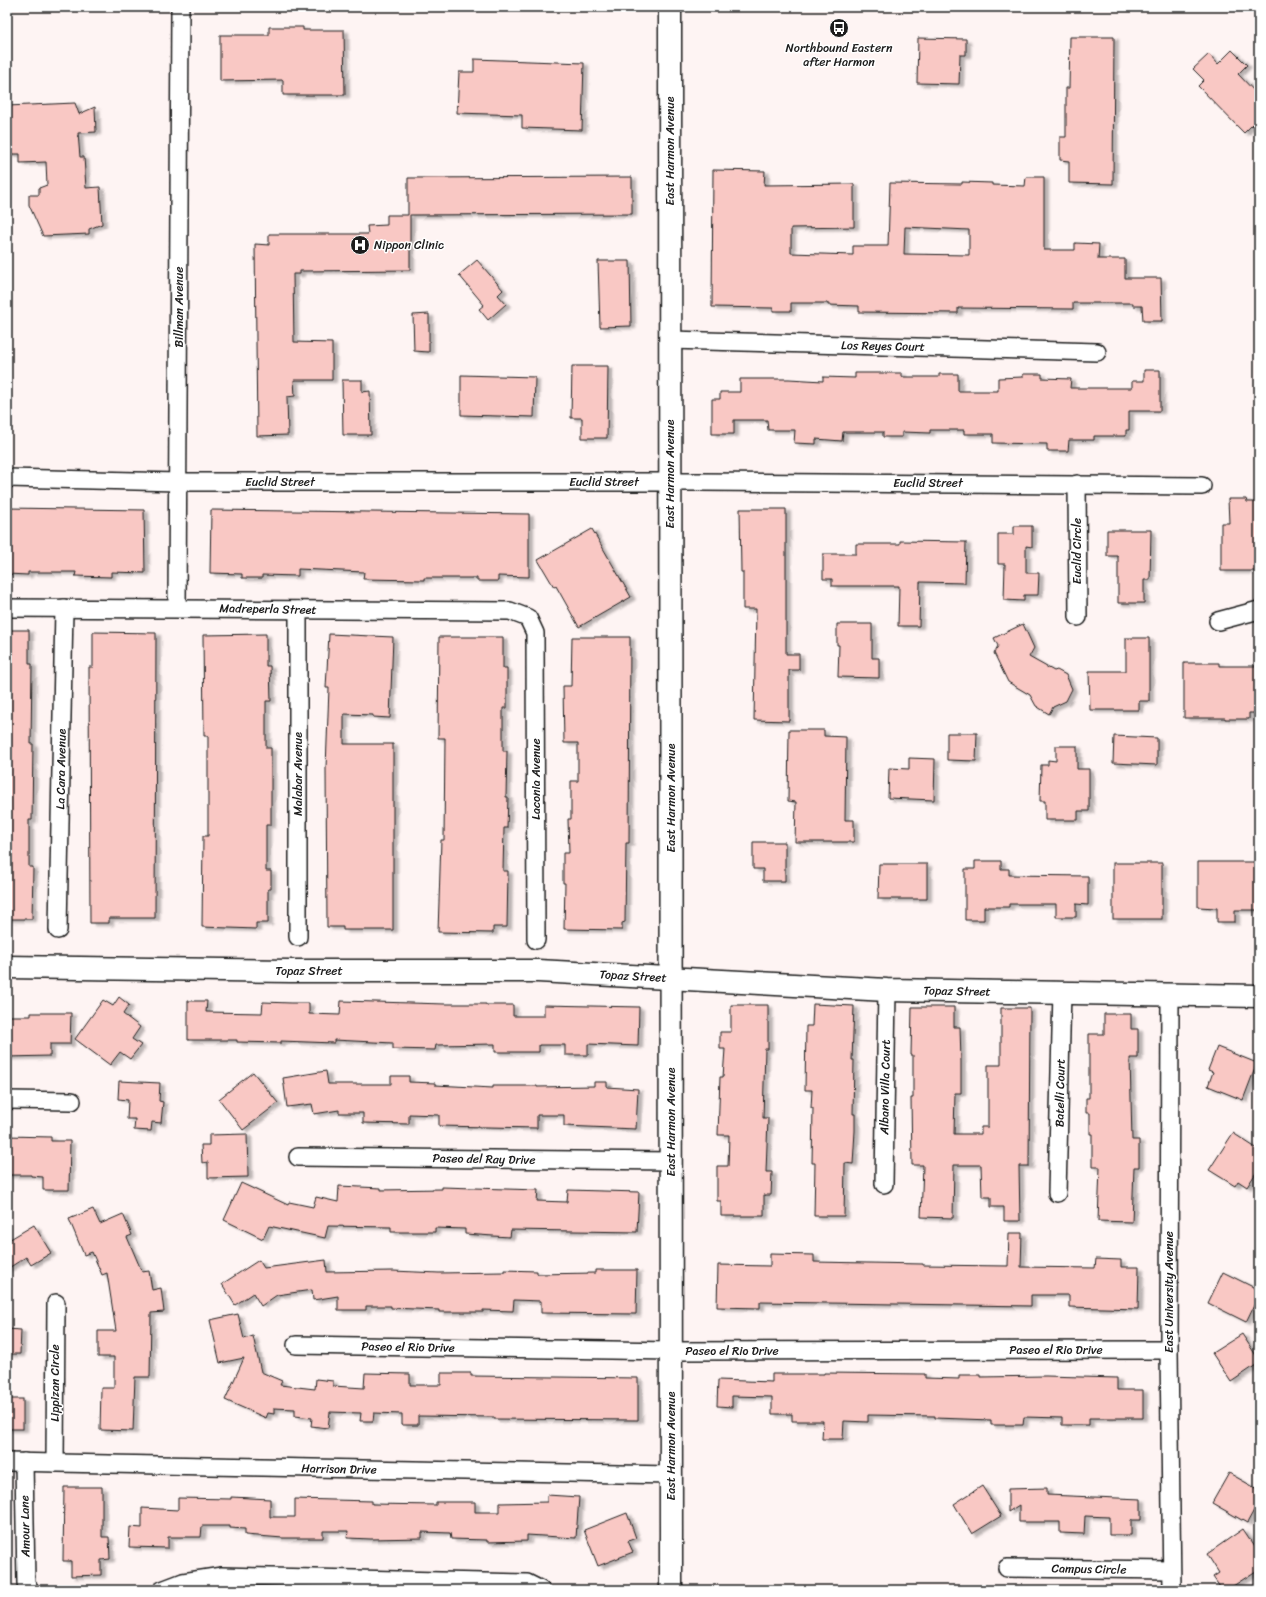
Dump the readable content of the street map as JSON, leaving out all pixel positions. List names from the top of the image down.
{
  "streets": {
    "main road": ["East Harmon Avenue", "Topaz Street"],
    "street": [
      "Billman Avenue",
      "Los Reyes Court",
      "Euclid Street",
      "Euclid Circle",
      "Madreperla Street",
      "La Cara Avenue",
      "Malabar Avenue",
      "Laconia Avenue",
      "Albano Villa Court",
      "Batelli Court",
      "Paseo del Ray Drive",
      "East University Avenue",
      "Paseo el Rio Drive",
      "Lippizan Circle",
      "Harrison Drive",
      "Amour Lane",
      "Campus Circle"
    ]
  },
  "crossings": [
    ["East Harmon Avenue", "Los Reyes Court"],
    ["East Harmon Avenue", "Euclid Street"],
    ["East Harmon Avenue", "Topaz Street"],
    ["East Harmon Avenue", "Paseo del Ray Drive"],
    ["East Harmon Avenue", "Paseo el Rio Drive"],
    ["East Harmon Avenue", "Harrison Drive"],
    ["Billman Avenue", "Euclid Street"],
    ["Billman Avenue", "Madreperla Street"],
    ["Euclid Street", "Euclid Circle"],
    ["Madreperla Street", "La Cara Avenue"],
    ["Madreperla Street", "Malabar Avenue"],
    ["Madreperla Street", "Laconia Avenue"],
    ["Topaz Street", "Albano Villa Court"],
    ["Topaz Street", "Batelli Court"],
    ["Topaz Street", "East University Avenue"],
    ["East University Avenue", "Paseo el Rio Drive"],
    ["East University Avenue", "Campus Circle"],
    ["Lippizan Circle", "Harrison Drive"],
    ["Harrison Drive", "Amour Lane"]
  ],
  "places": {
    "bus stop": ["Northbound Eastern after Harmon"],
    "hospital": ["Nippon Clinic"]
  }
}
